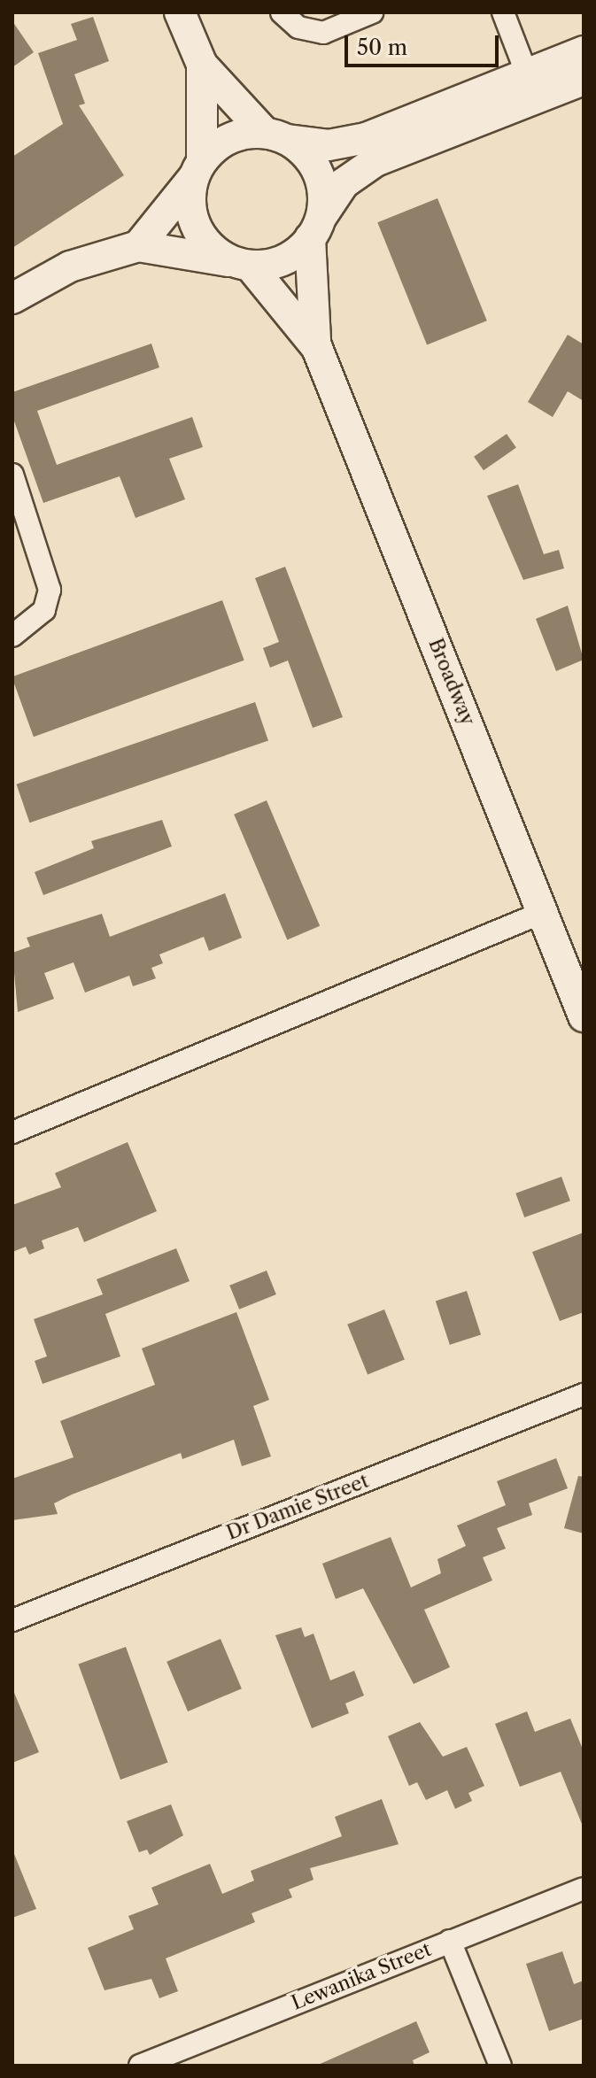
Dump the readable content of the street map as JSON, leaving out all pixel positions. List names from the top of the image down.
{
  "streets": {
    "main road": ["Broadway"],
    "street": ["Dr Damie Street", "Lewanika Street"]
  },
  "scale_bar": "50 m"
}
